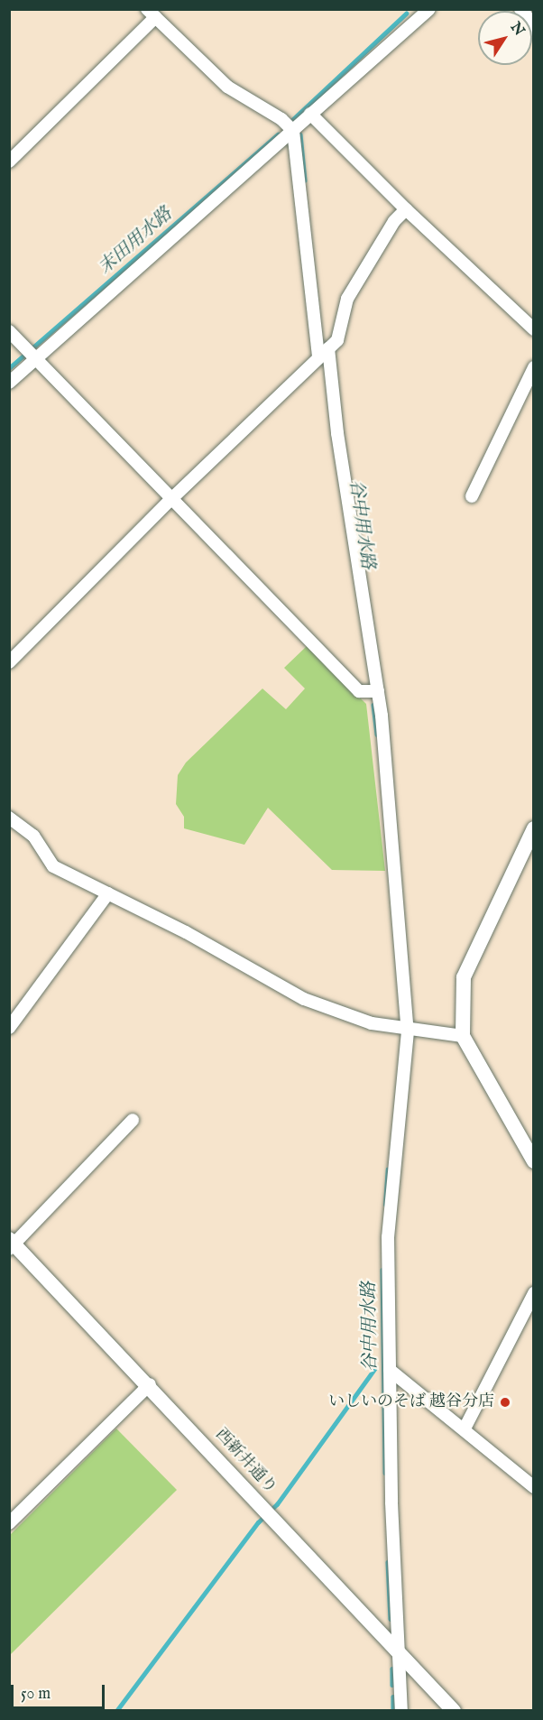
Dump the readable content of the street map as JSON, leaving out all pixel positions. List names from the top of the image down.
{
  "streets": {
    "street": ["西新井通り"]
  },
  "water": ["末田用水路", "谷中用水路"],
  "places": ["いしいのそば 越谷分店"],
  "scale_bar": "50 m",
  "north": "top right"
}
